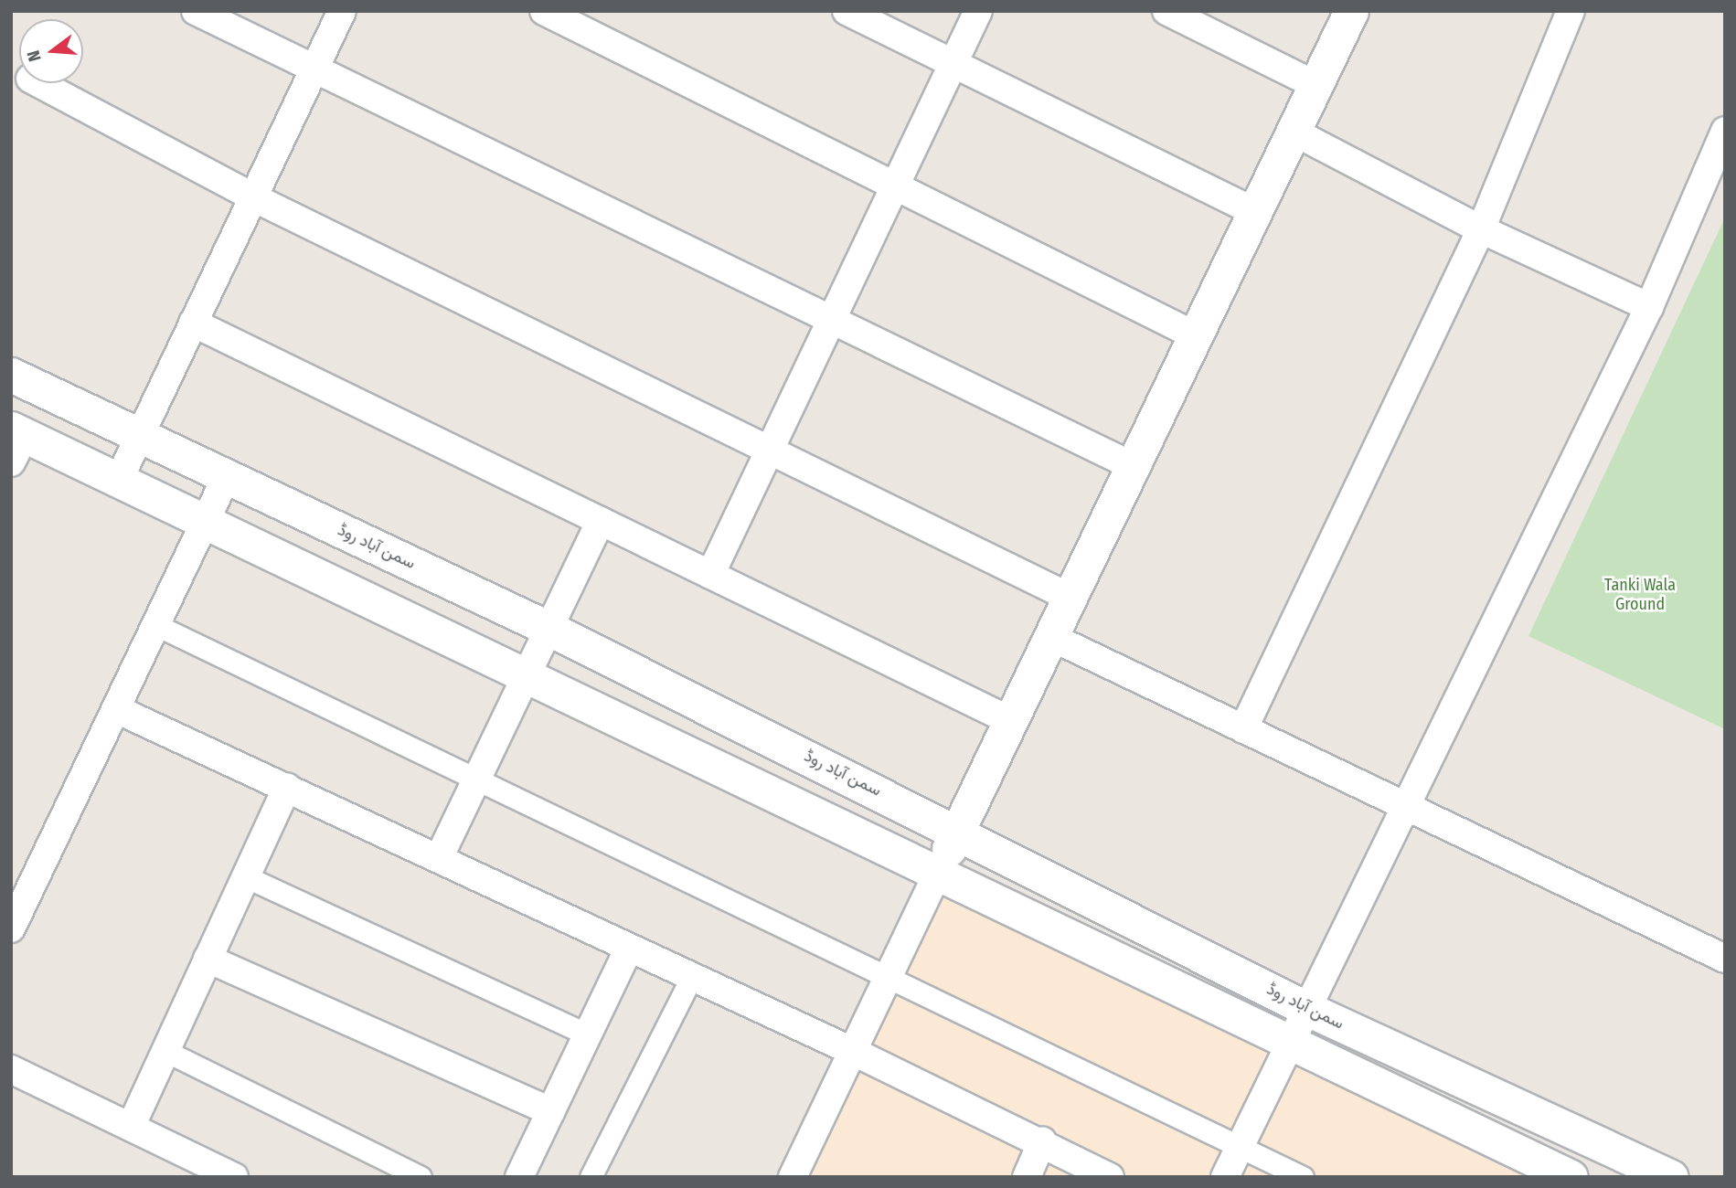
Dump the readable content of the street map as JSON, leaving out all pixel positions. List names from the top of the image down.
{
  "streets": {
    "street": ["سمن آباد روڈ"]
  },
  "parks": ["Tanki Wala Ground"],
  "north": "left"
}
